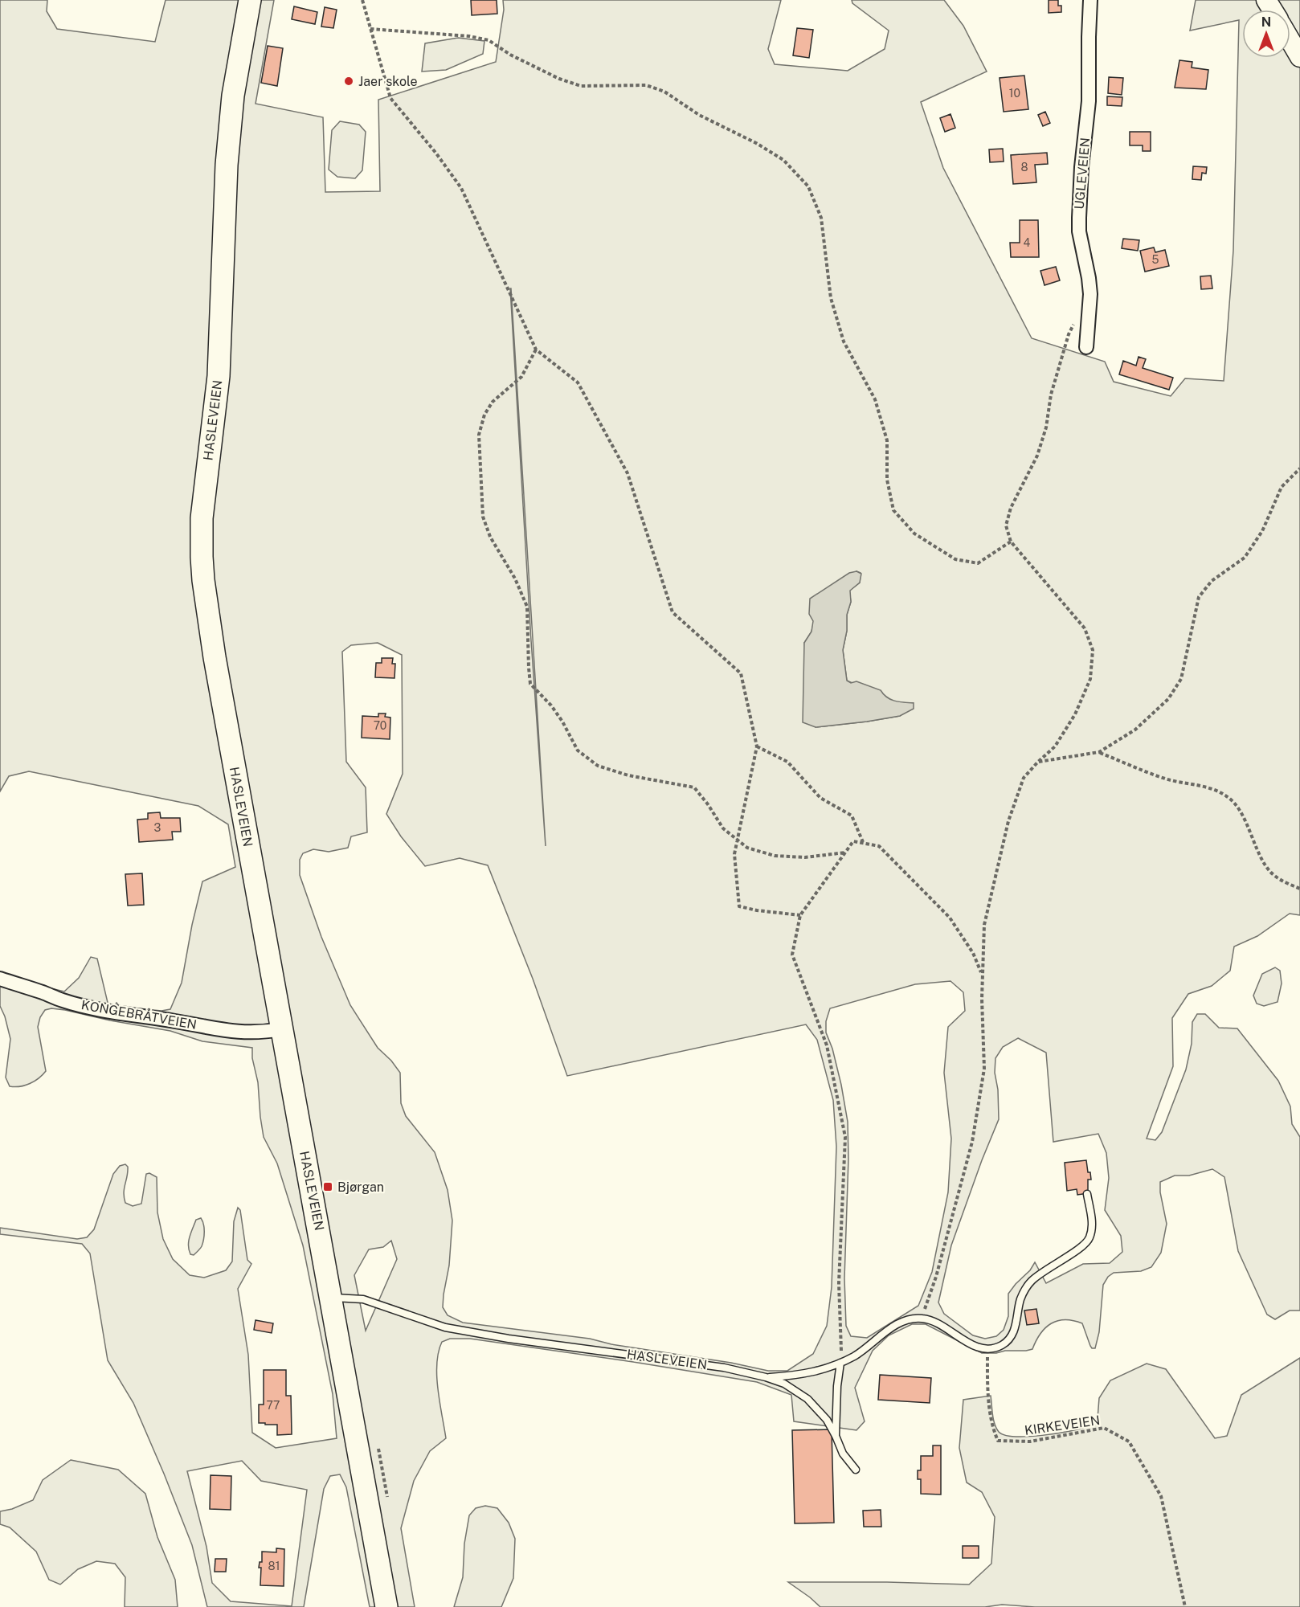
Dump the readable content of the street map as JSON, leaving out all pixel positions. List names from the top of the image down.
{
  "streets": {
    "main road": ["HASLEVEIEN"],
    "street": ["UGLEVEIEN", "KONGEBRÅTVEIEN"],
    "path": ["KIRKEVEIEN"]
  },
  "crossings": [
    ["HASLEVEIEN", "KONGEBRÅTVEIEN"]
  ],
  "places": {
    "other": ["Jaer skole"],
    "transit": ["Bjørgan"]
  },
  "house_numbers": [
    "10",
    "8",
    "4",
    "5",
    "70",
    "3",
    "77",
    "81"
  ],
  "north": "top"
}
